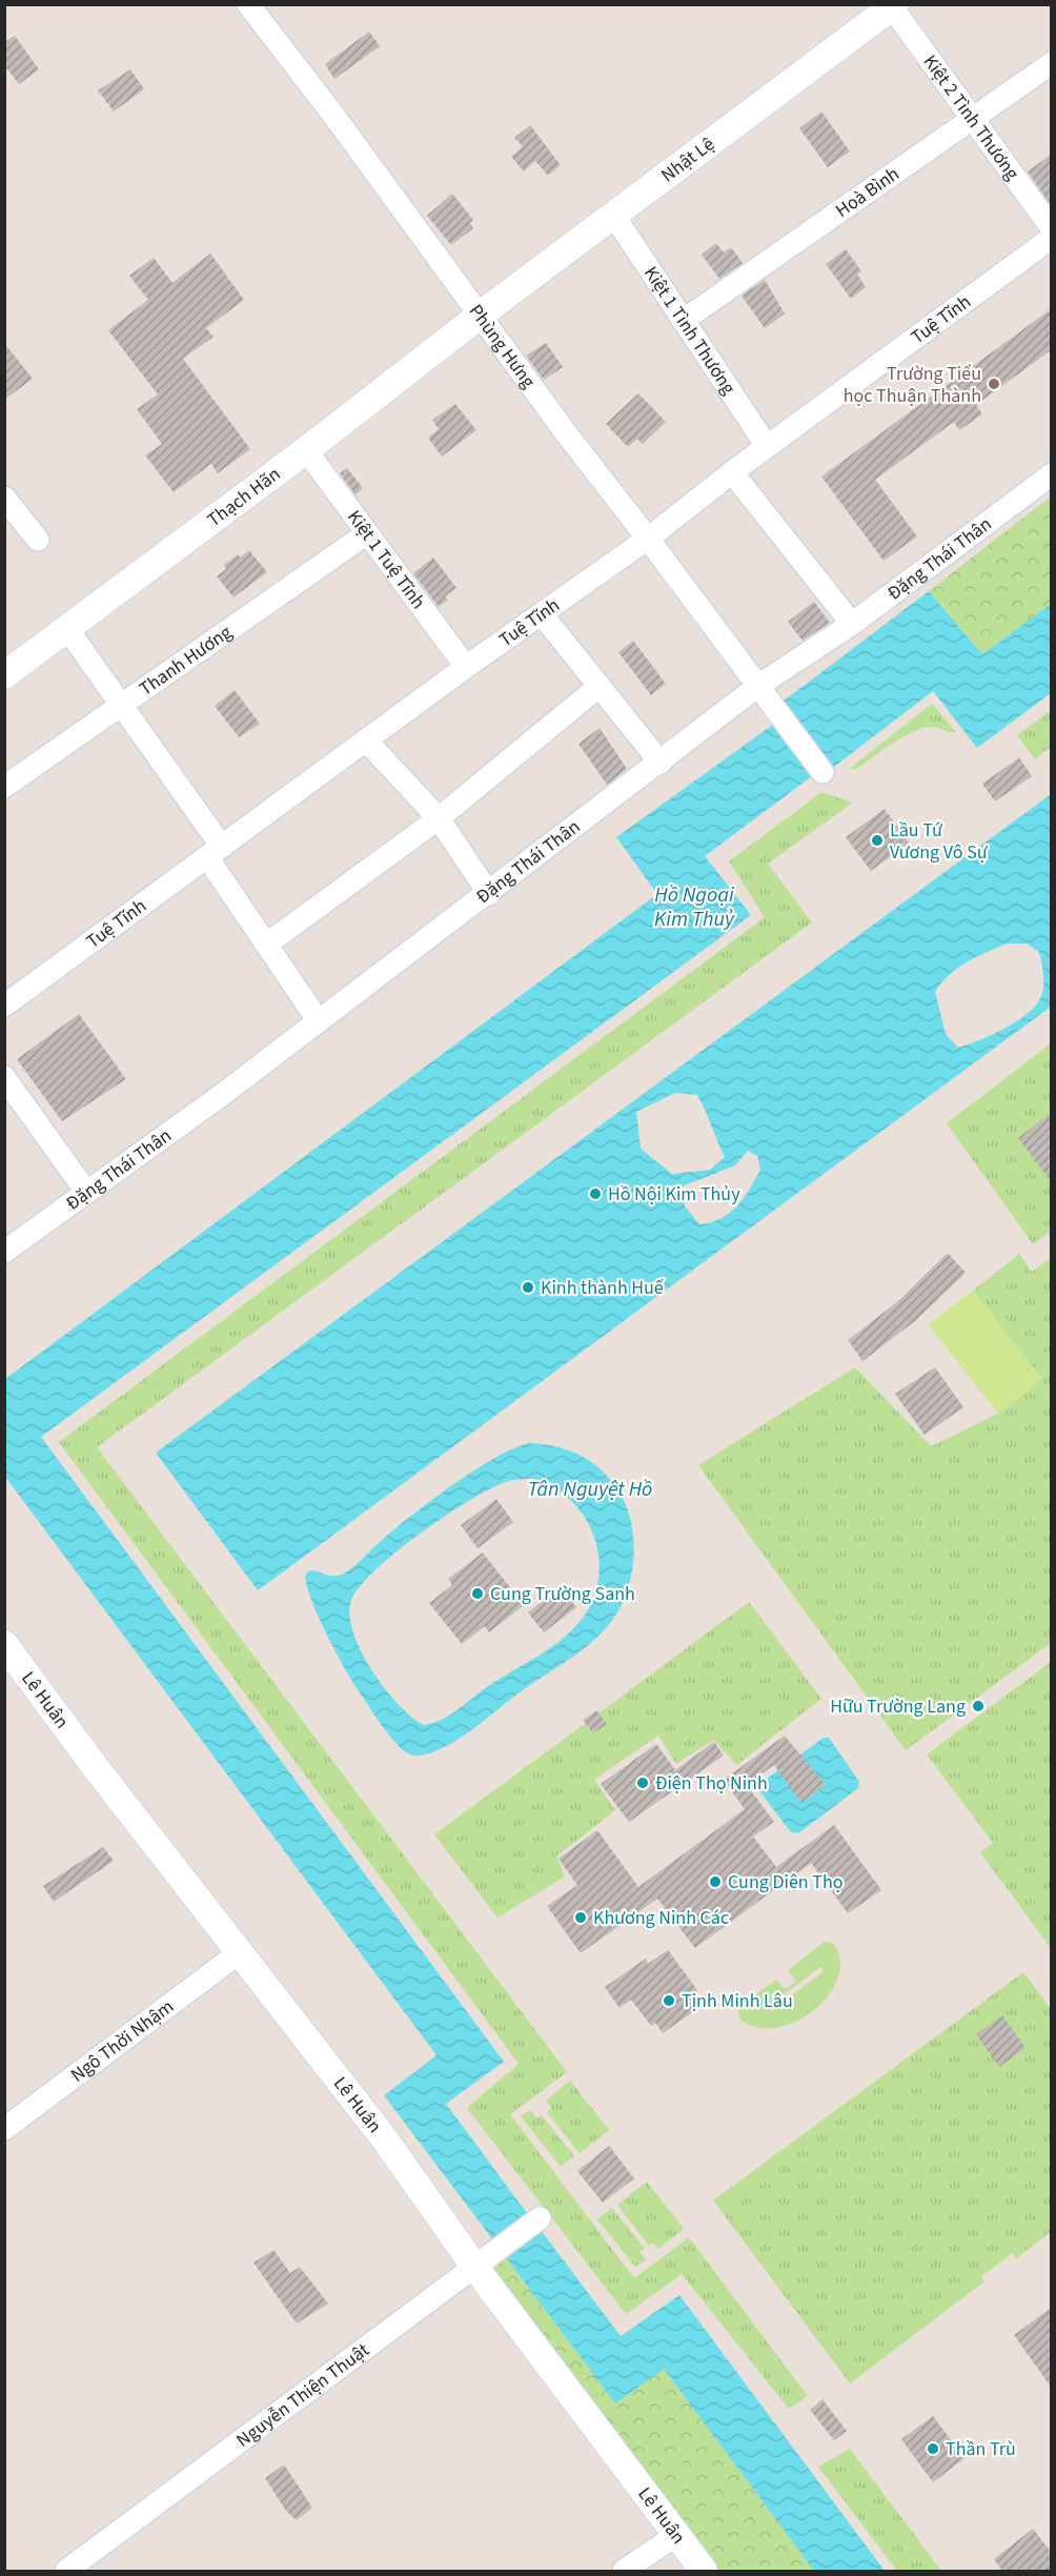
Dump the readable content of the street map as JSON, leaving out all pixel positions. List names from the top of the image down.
{
  "streets": {
    "street": [
      "Kiệt 2 Tình Thương",
      "Nhật Lệ",
      "Hoà Bình",
      "Tuệ Tĩnh",
      "Kiệt 1 Tình Thương",
      "Phùng Hưng",
      "Thạch Hãn",
      "Kiệt 1 Tuệ Tĩnh",
      "Đặng Thái Thân",
      "Thanh Hương",
      "Lê Huân",
      "Ngô Thời Nhậm",
      "Nguyễn Thiện Thuật"
    ]
  },
  "crossings": [
    ["Kiệt 2 Tình Thương", "Nhật Lệ"],
    ["Kiệt 2 Tình Thương", "Hoà Bình"],
    ["Nhật Lệ", "Kiệt 1 Tình Thương"],
    ["Nhật Lệ", "Phùng Hưng"],
    ["Nhật Lệ", "Thạch Hãn"],
    ["Hoà Bình", "Kiệt 1 Tình Thương"],
    ["Tuệ Tĩnh", "Kiệt 1 Tình Thương"],
    ["Tuệ Tĩnh", "Phùng Hưng"],
    ["Tuệ Tĩnh", "Kiệt 1 Tuệ Tĩnh"],
    ["Phùng Hưng", "Thạch Hãn"],
    ["Phùng Hưng", "Đặng Thái Thân"],
    ["Thạch Hãn", "Kiệt 1 Tuệ Tĩnh"],
    ["Kiệt 1 Tuệ Tĩnh", "Thanh Hương"],
    ["Lê Huân", "Ngô Thời Nhậm"],
    ["Lê Huân", "Nguyễn Thiện Thuật"]
  ],
  "water": ["Hồ Ngoại Kim Thuỷ", "Tân Nguyệt Hồ"],
  "places": [
    "Trường Tiểu học Thuận Thành",
    "Lầu Tứ Vương Vô Sự",
    "Hồ Nội Kim Thủy",
    "Kinh thành Huế",
    "Cung Trường Sanh",
    "Hữu Trường Lang",
    "Điện Thọ Ninh",
    "Cung Diên Thọ",
    "Khương Ninh Các",
    "Tịnh Minh Lâu",
    "Thần Trù"
  ]
}
